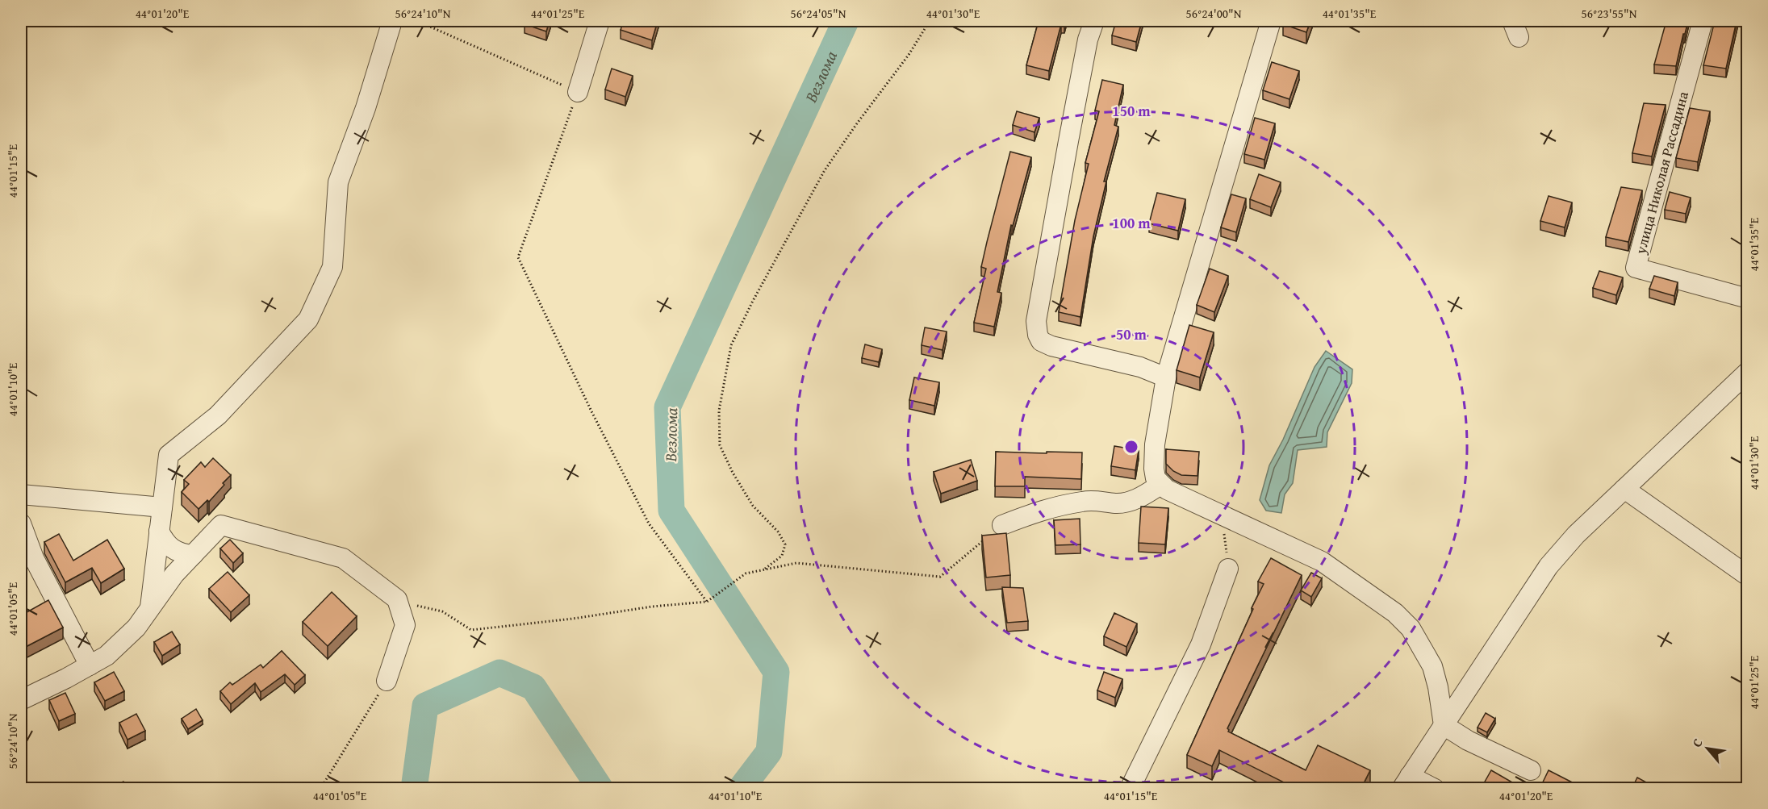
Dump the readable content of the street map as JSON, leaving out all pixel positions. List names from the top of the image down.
{
  "streets": {
    "street": ["улица Николая Рассадина"]
  },
  "water": ["Везлома"],
  "north": "top left",
  "coordinates": [
    "44°01'20\"E",
    "56°24'10\"N",
    "44°01'25\"E",
    "56°24'05\"N",
    "44°01'30\"E",
    "56°24'00\"N",
    "44°01'35\"E",
    "56°23'55\"N",
    "44°01'15\"E",
    "44°01'10\"E",
    "44°01'05\"E"
  ],
  "rings": ["150 m", "100 m", "50 m"]
}
